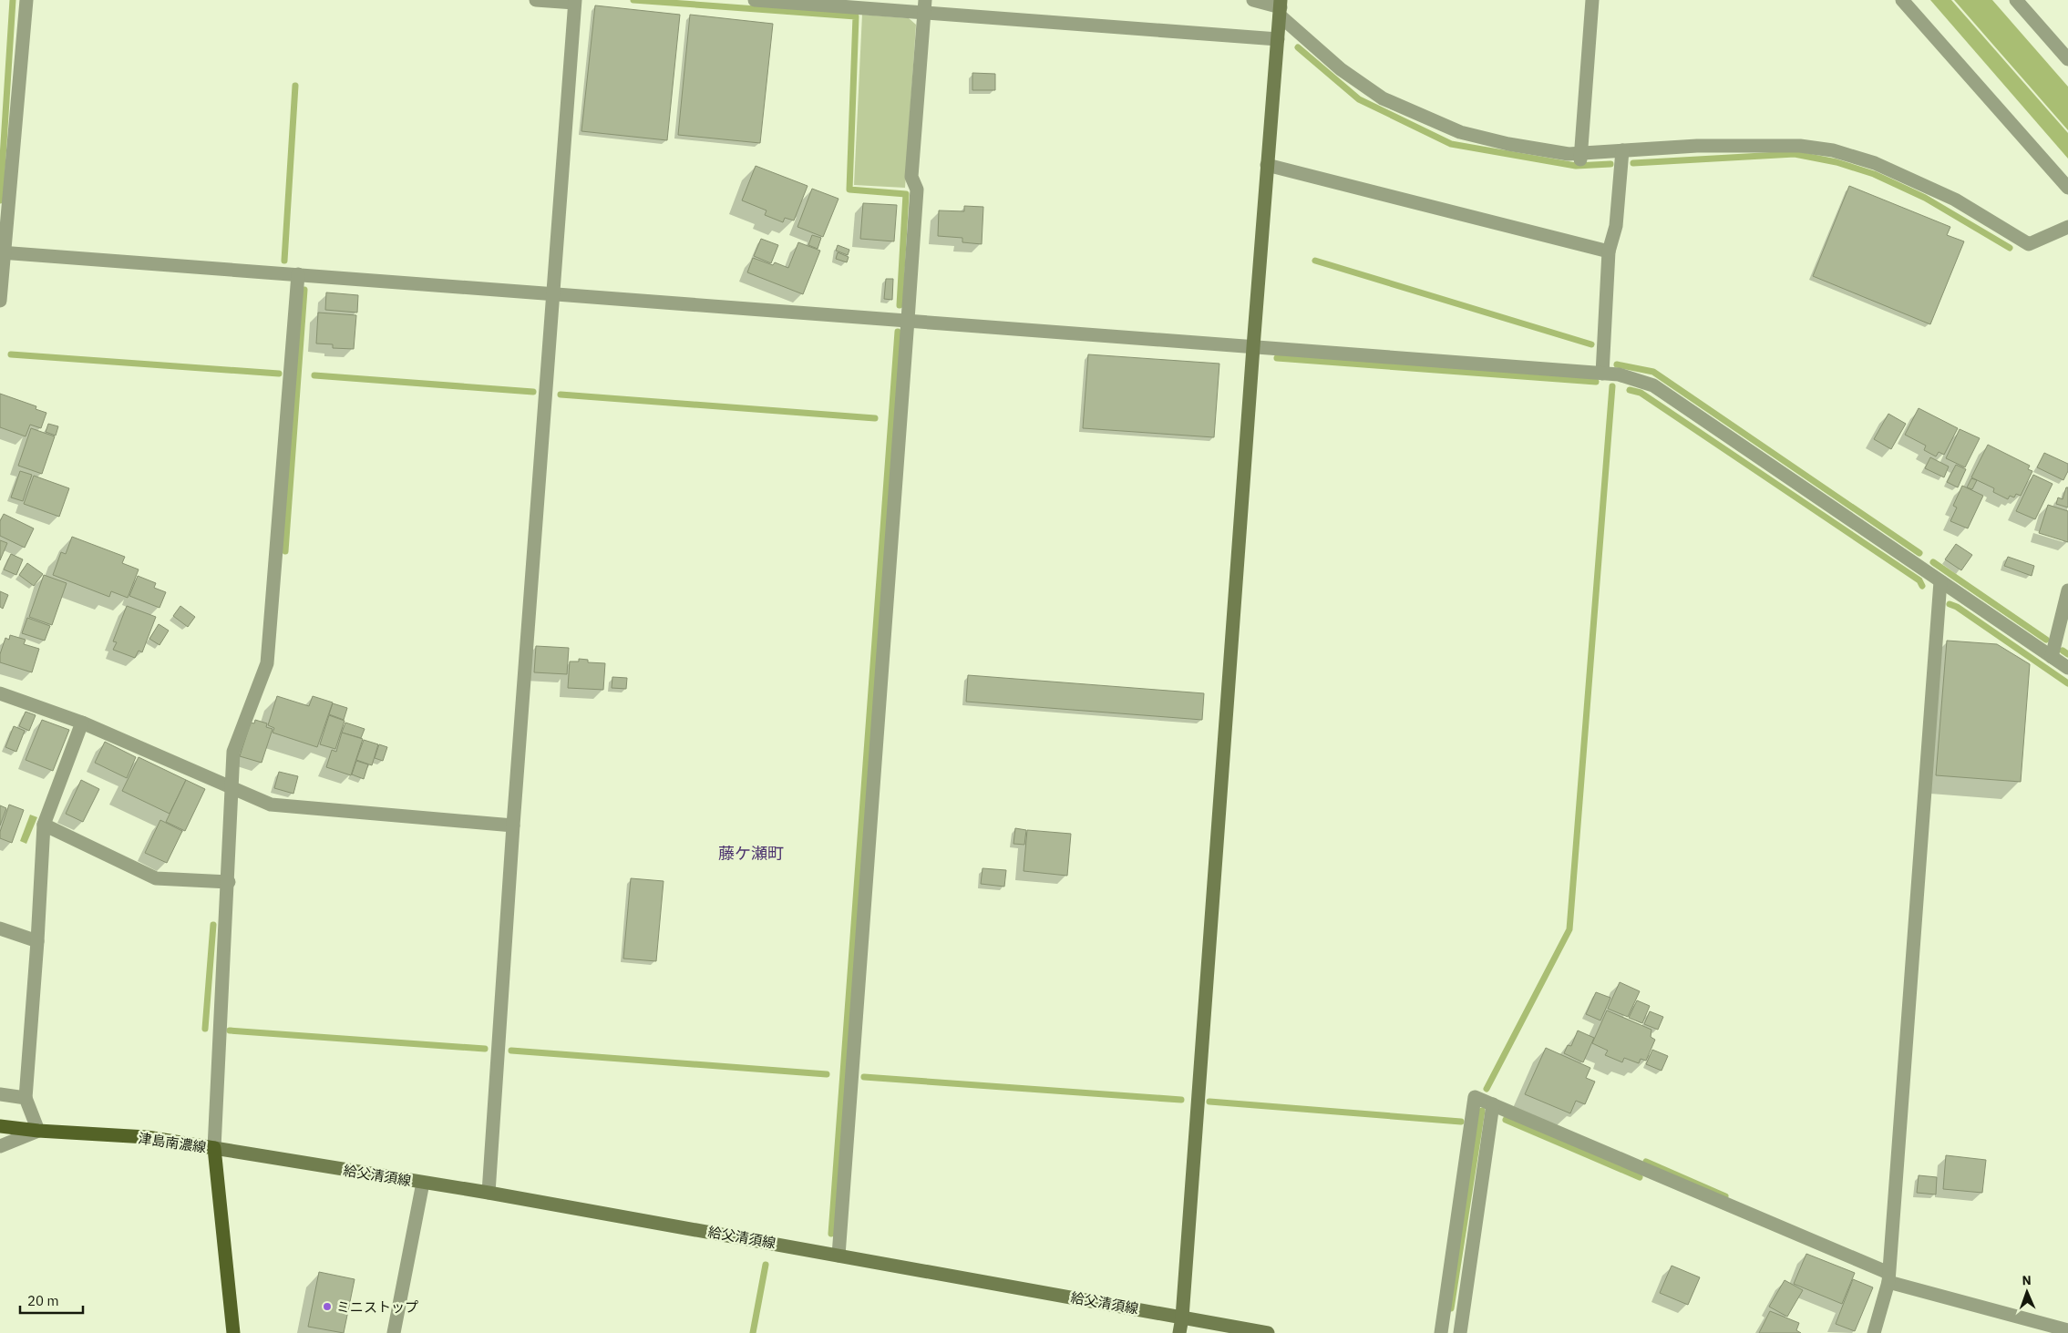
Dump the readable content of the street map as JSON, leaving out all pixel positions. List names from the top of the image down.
{
  "streets": {
    "main road": ["津島南濃線"],
    "street": ["給父清須線"]
  },
  "crossings": [
    ["津島南濃線", "給父清須線"]
  ],
  "districts": ["藤ケ瀬町"],
  "places": ["ミニストップ"],
  "scale_bar": "20 m",
  "north": "top"
}
